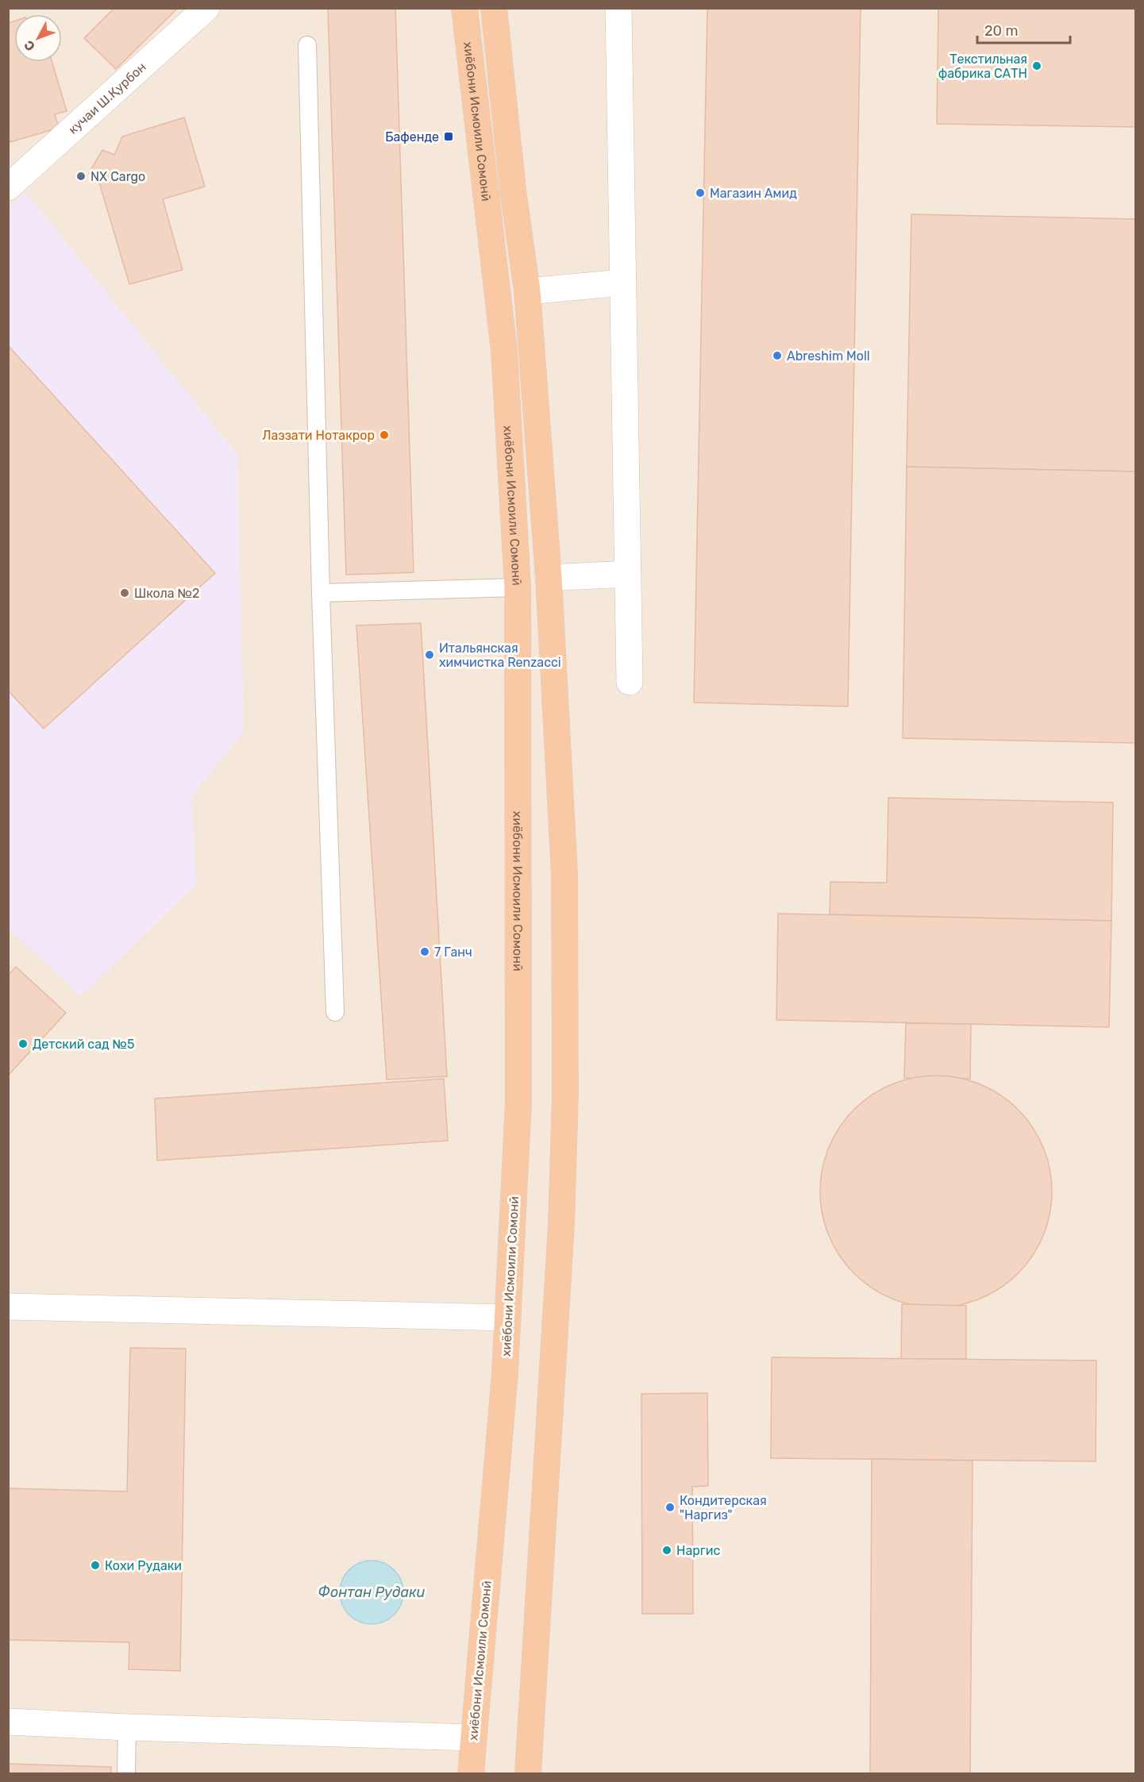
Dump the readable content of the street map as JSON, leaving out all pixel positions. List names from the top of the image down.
{
  "streets": {
    "highway": ["хиёбони Исмоили Сомонӣ"],
    "street": ["кучаи Ш.Қурбон"]
  },
  "water": ["Фонтан Рудаки"],
  "places": {
    "other": [
      "Текстильная фабрика САТН",
      "NX Cargo",
      "Магазин Амид",
      "Abreshim Moll",
      "Лаззати Нотакрор",
      "Школа №2",
      "Итальянская химчистка Renzacci",
      "7 Ганч",
      "Детский сад №5",
      "Кондитерская \"Наргиз\"",
      "Наргис",
      "Кохи Рудаки"
    ],
    "transit": ["Бафенде"]
  },
  "scale_bar": "20 m",
  "north": "bottom left"
}
